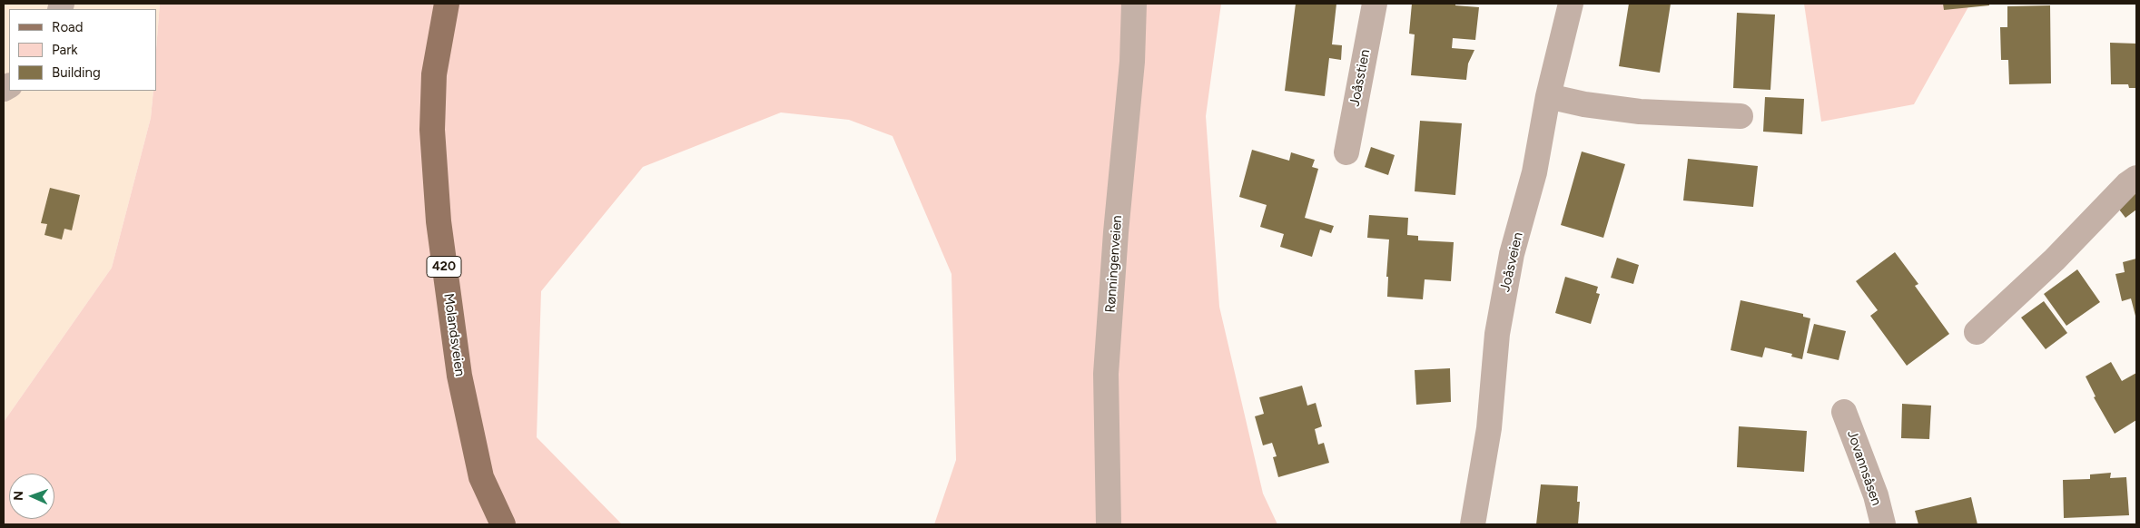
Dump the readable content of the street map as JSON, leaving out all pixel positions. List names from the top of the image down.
{
  "streets": {
    "main road": ["420", "Molandsveien"],
    "street": [
      "Joåsstien",
      "Joåsveien",
      "Rønningenveien",
      "Jovannsåsen"
    ]
  },
  "legend": ["Road", "Park", "Building"],
  "north": "left"
}
